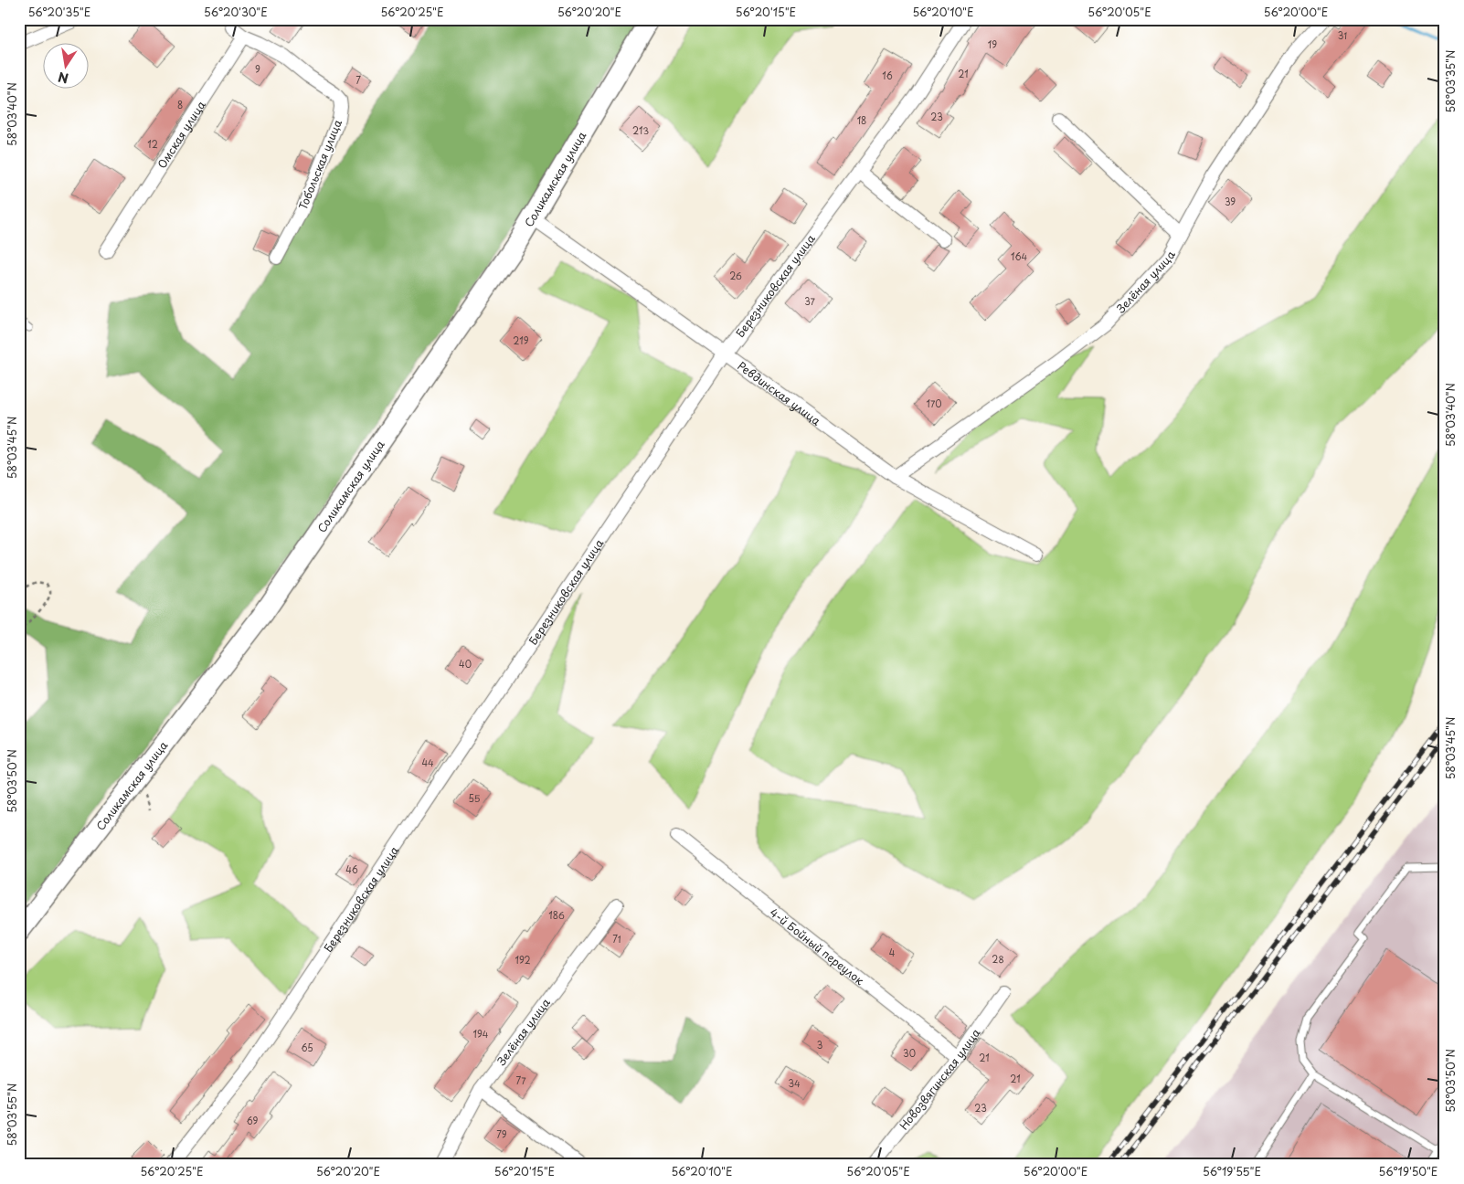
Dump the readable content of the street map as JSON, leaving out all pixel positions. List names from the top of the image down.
{
  "streets": {
    "main road": ["Соликамская улица"],
    "street": [
      "Омская улица",
      "Тобольская улица",
      "Зелёная улица",
      "Березниковская улица",
      "Ревдинская улица",
      "4-й Бойный переулок",
      "Новозвягинская улица"
    ]
  },
  "crossings": [
    ["Омская улица", "Тобольская улица"],
    ["Соликамская улица", "Ревдинская улица"],
    ["Зелёная улица", "Ревдинская улица"],
    ["Березниковская улица", "Ревдинская улица"],
    ["4-й Бойный переулок", "Новозвягинская улица"]
  ],
  "house_numbers": [
    "31",
    "19",
    "9",
    "21",
    "16",
    "7",
    "8",
    "23",
    "18",
    "213",
    "12",
    "39",
    "164",
    "26",
    "37",
    "219",
    "170",
    "40",
    "44",
    "55",
    "46",
    "186",
    "71",
    "4",
    "28",
    "192",
    "194",
    "3",
    "65",
    "30",
    "21",
    "21",
    "77",
    "34",
    "23",
    "69",
    "79"
  ],
  "north": "bottom",
  "coordinates": [
    "56°20'35\"E",
    "56°20'30\"E",
    "56°20'25\"E",
    "56°20'20\"E",
    "56°20'15\"E",
    "56°20'10\"E",
    "56°20'05\"E",
    "56°20'00\"E",
    "58°03'35\"N",
    "58°03'40\"N",
    "58°03'45\"N",
    "58°03'50\"N",
    "58°03'55\"N",
    "56°19'55\"E",
    "56°19'50\"E"
  ]
}
